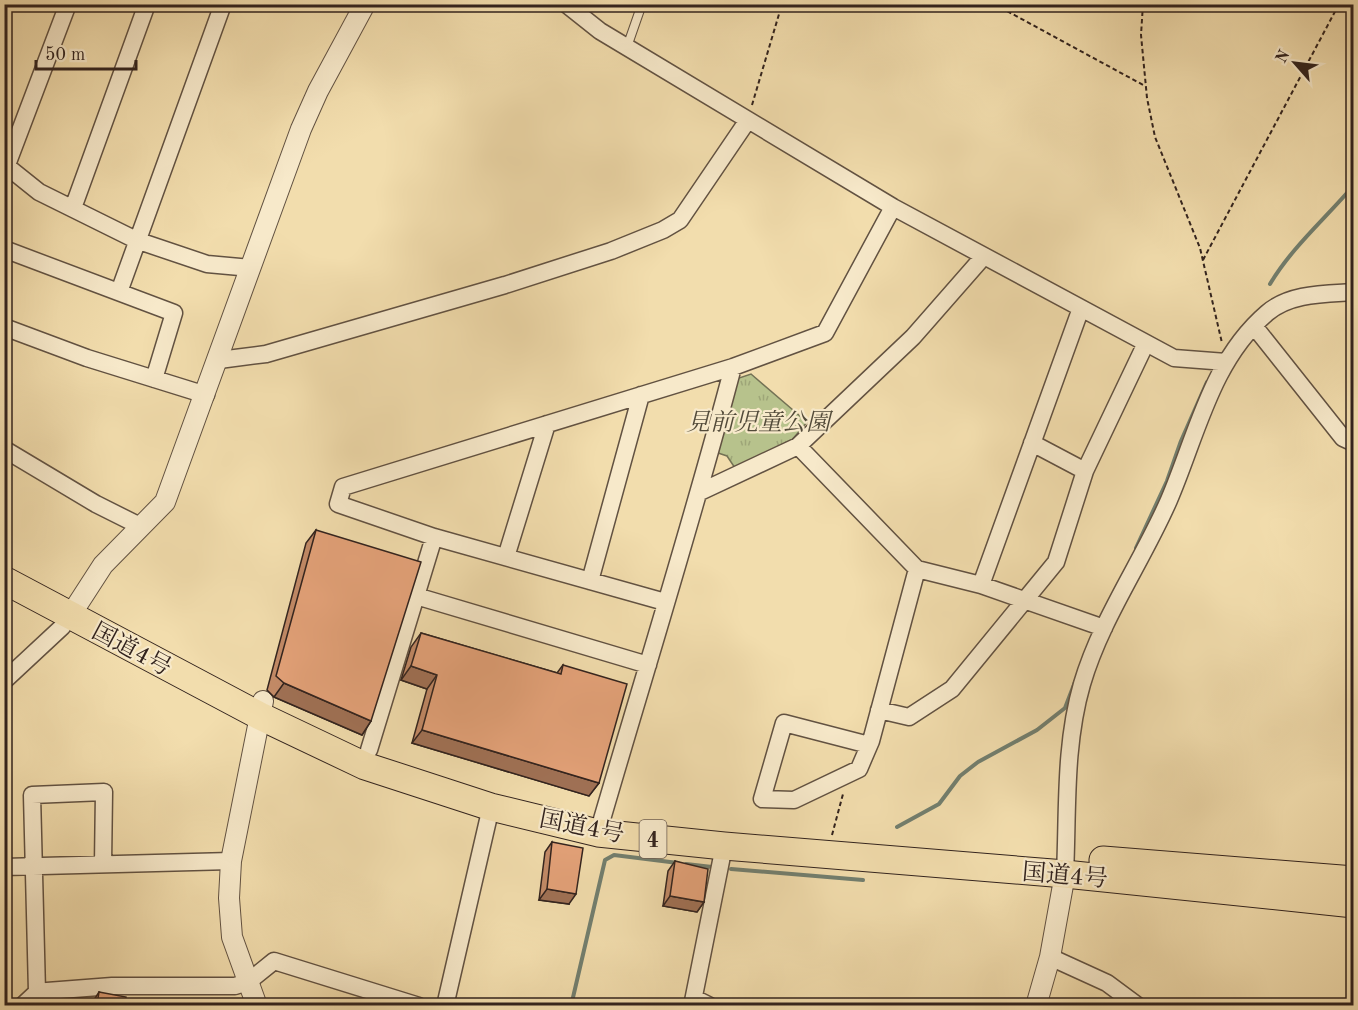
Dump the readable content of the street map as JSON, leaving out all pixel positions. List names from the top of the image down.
{
  "streets": {
    "highway": ["国道4号", "4"]
  },
  "parks": ["見前児童公園"],
  "scale_bar": "50 m",
  "north": "top left"
}
